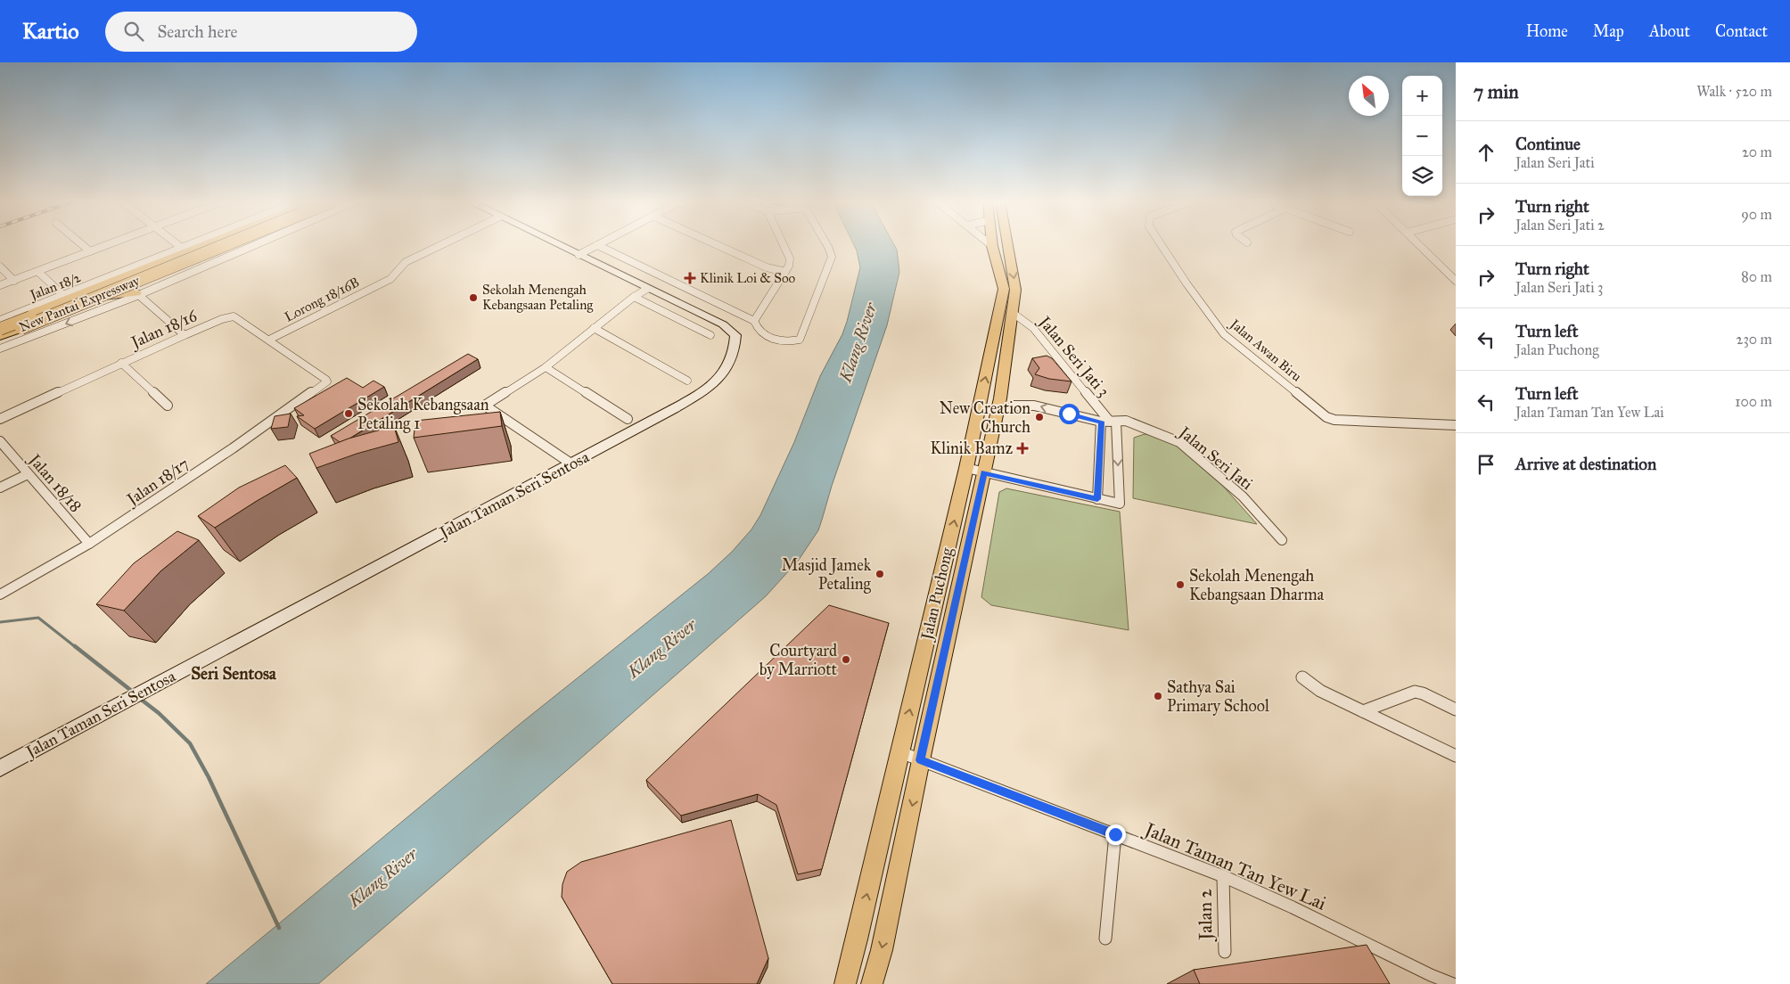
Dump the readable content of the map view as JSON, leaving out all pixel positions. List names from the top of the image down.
{
  "streets": {
    "highway": ["New Pantai Expressway"],
    "main road": ["Jalan Taman Seri Sentosa", "Jalan Puchong"],
    "street": [
      "Jalan 18/2",
      "Lorong 18/16B",
      "Jalan 18/16",
      "Jalan Awan Biru",
      "Jalan Seri Jati 3",
      "Jalan Seri Jati",
      "Jalan 18/17",
      "Jalan 18/18",
      "Jalan Taman Tan Yew Lai",
      "Jalan 2"
    ]
  },
  "crossings": [
    ["Lorong 18/16B", "Jalan 18/16"],
    ["Jalan 18/16", "Jalan 18/17"],
    ["Jalan Seri Jati 3", "Jalan Seri Jati"],
    ["Jalan Seri Jati 3", "Jalan Puchong"],
    ["Jalan 18/17", "Jalan 18/18"],
    ["Jalan Puchong", "Jalan Taman Tan Yew Lai"],
    ["Jalan Taman Tan Yew Lai", "Jalan 2"]
  ],
  "districts": ["Seri Sentosa"],
  "water": ["Klang River"],
  "places": {
    "health": ["Klinik Loi & Soo", "Klinik Bamz"],
    "other": [
      "Sekolah Menengah Kebangsaan Petaling",
      "Sekolah Kebangsaan Petaling 1",
      "New Creation Church",
      "Masjid Jamek Petaling",
      "Sekolah Menengah Kebangsaan Dharma",
      "Courtyard by Marriott",
      "Sathya Sai Primary School"
    ]
  },
  "north": "top left",
  "page": {
    "header": "Kartio",
    "search": "Search here",
    "nav": [
      "Home",
      "Map",
      "About",
      "Contact"
    ],
    "heading": ["7 min", "Walk · 520 m"],
    "map_buttons": ["+", "−"],
    "list": [
      ["Continue", "Jalan Seri Jati", "20 m"],
      ["Turn right", "Jalan Seri Jati 2", "90 m"],
      ["Turn right", "Jalan Seri Jati 3", "80 m"],
      ["Turn left", "Jalan Puchong", "230 m"],
      ["Turn left", "Jalan Taman Tan Yew Lai", "100 m"],
      "Arrive at destination"
    ]
  }
}
